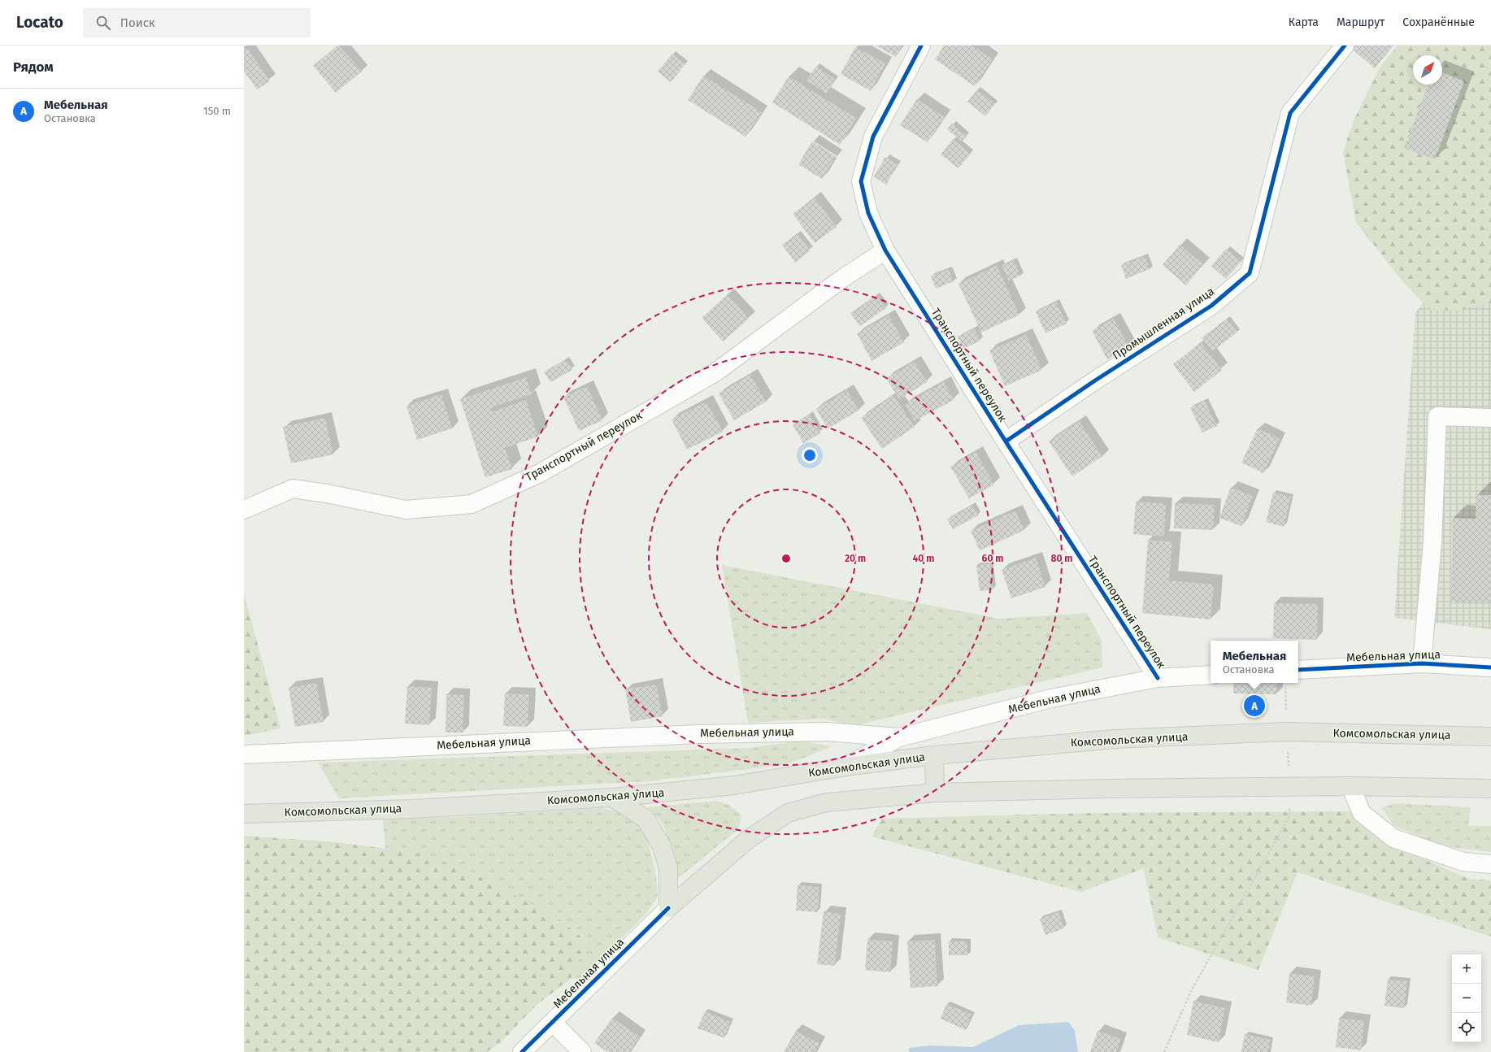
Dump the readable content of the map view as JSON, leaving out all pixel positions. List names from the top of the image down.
{
  "streets": {
    "main road": ["Мебельная улица", "Комсомольская улица"],
    "street": ["Промышленная улица", "Транспортный переулок"]
  },
  "crossings": [
    ["Промышленная улица", "Транспортный переулок"],
    ["Транспортный переулок", "Мебельная улица"],
    ["Мебельная улица", "Комсомольская улица"]
  ],
  "north": "top right",
  "page": {
    "header": "Locato",
    "search": "Поиск",
    "nav": ["Карта", "Маршрут", "Сохранённые"],
    "heading": "Рядом",
    "list": [
      {
        "mark": "A",
        "name": "Мебельная",
        "note": "Остановка",
        "value": "150 m"
      }
    ],
    "popup": ["Мебельная", "Остановка"],
    "pins": "A",
    "map_buttons": ["+", "−"]
  },
  "rings": [
    "20 m",
    "40 m",
    "60 m",
    "80 m"
  ]
}
